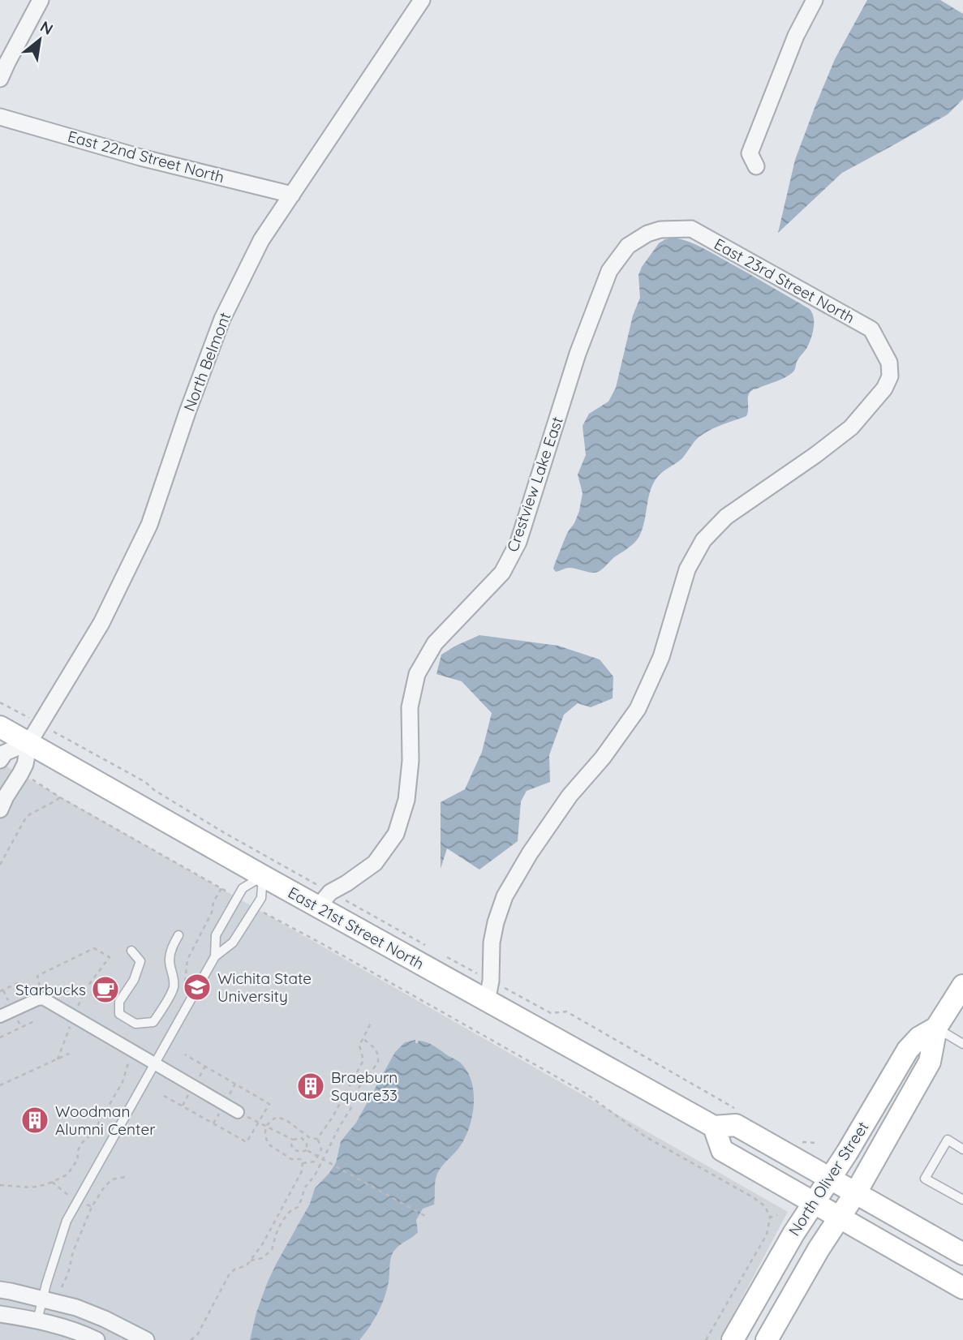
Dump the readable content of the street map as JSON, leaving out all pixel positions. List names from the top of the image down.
{
  "streets": {
    "main road": ["East 21st Street North", "North Oliver Street"],
    "street": [
      "East 22nd Street North",
      "East 23rd Street North",
      "North Belmont",
      "Crestview Lake East"
    ]
  },
  "crossings": [
    ["East 22nd Street North", "North Belmont"],
    ["East 23rd Street North", "Crestview Lake East"],
    ["North Belmont", "East 21st Street North"],
    ["Crestview Lake East", "East 21st Street North"],
    ["East 21st Street North", "North Oliver Street"]
  ],
  "places": {
    "school or university": ["Wichita State University"],
    "cafe": ["Starbucks"],
    "building": ["Braeburn Square33", "Woodman Alumni Center"]
  },
  "north": "top right"
}
